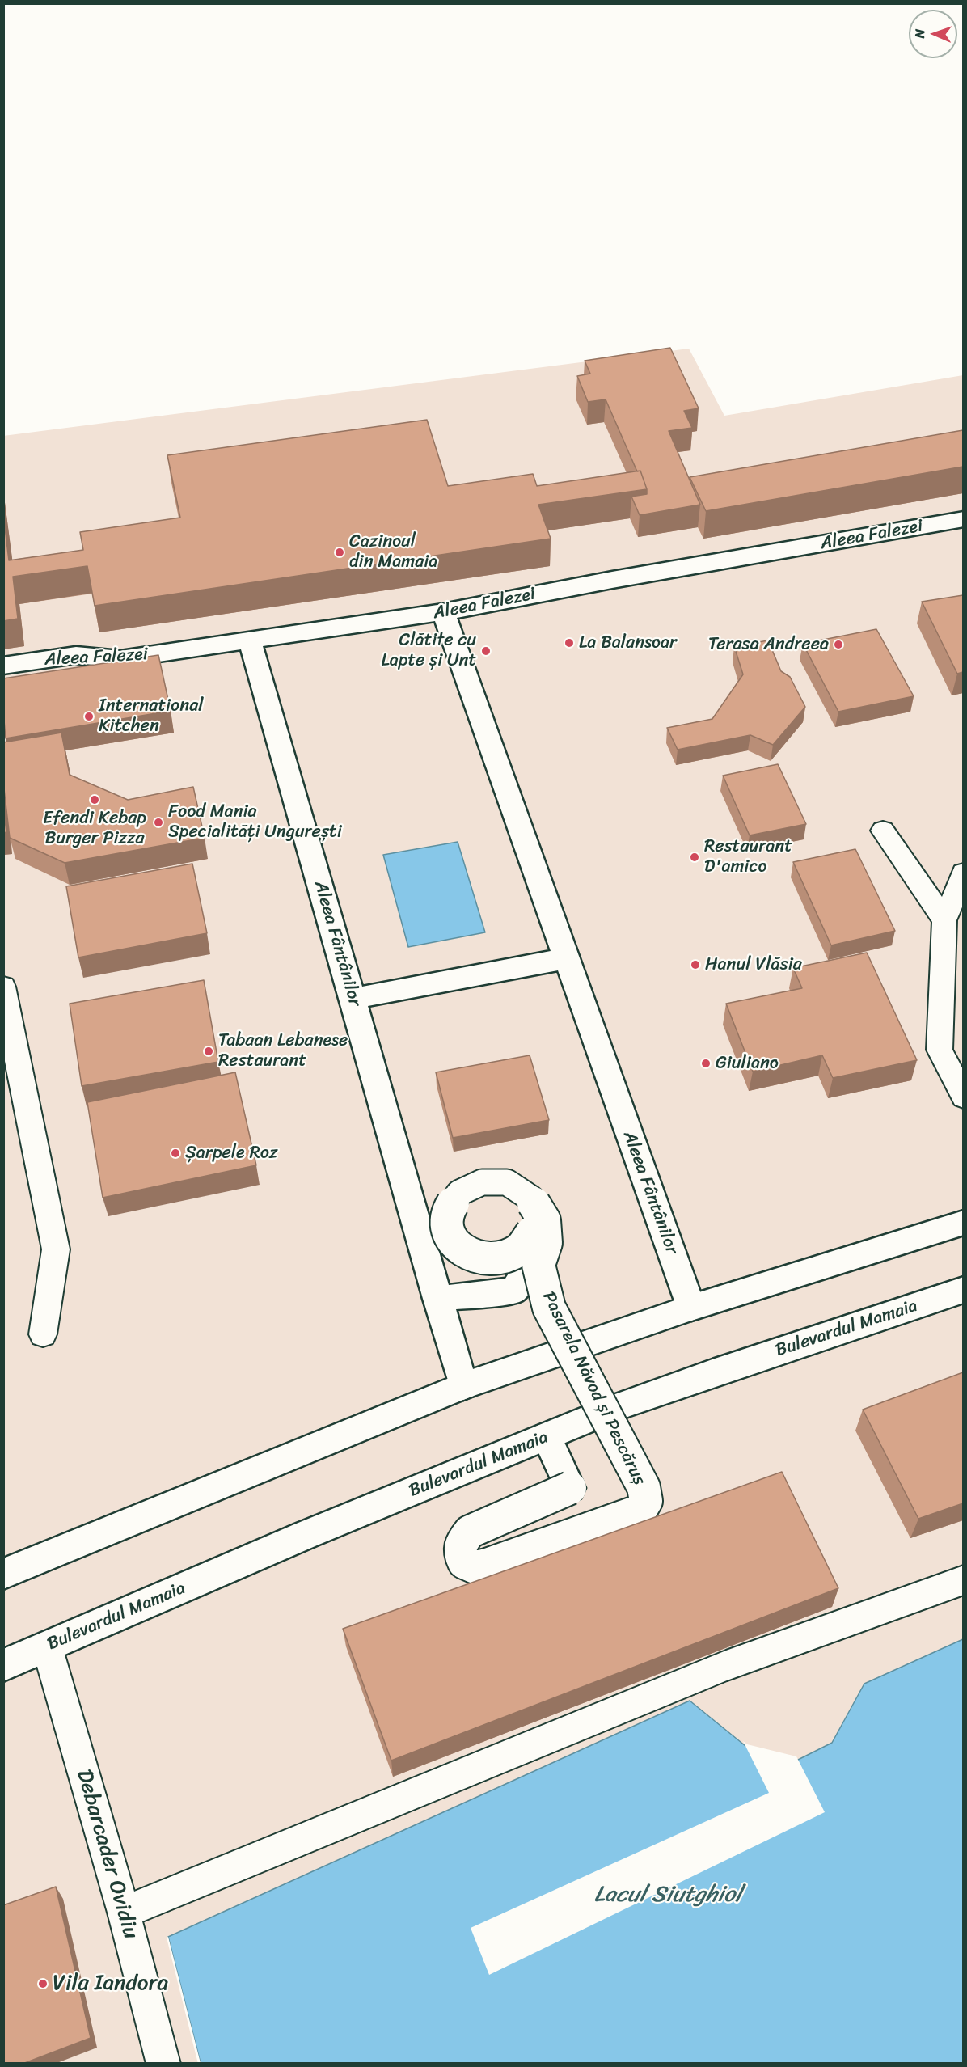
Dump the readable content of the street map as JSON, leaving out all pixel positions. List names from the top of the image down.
{
  "streets": {
    "street": [
      "Aleea Falezei",
      "Aleea Fântânilor",
      "Bulevardul Mamaia",
      "Pasarela Năvod și Pescăruș"
    ],
    "lane": ["Debarcader Ovidiu"]
  },
  "crossings": [
    ["Aleea Falezei", "Aleea Fântânilor"],
    ["Aleea Fântânilor", "Pasarela Năvod și Pescăruș"],
    ["Bulevardul Mamaia", "Pasarela Năvod și Pescăruș"],
    ["Bulevardul Mamaia", "Debarcader Ovidiu"]
  ],
  "water": ["Lacul Siutghiol"],
  "places": [
    "Cazinoul din Mamaia",
    "La Balansoar",
    "Terasa Andreea",
    "Clătite cu Lapte și Unt",
    "International Kitchen",
    "Efendi Kebap Burger Pizza",
    "Food Mania Specialități Ungurești",
    "Restaurant D'amico",
    "Hanul Vlăsia",
    "Tabaan Lebanese Restaurant",
    "Giuliano",
    "Șarpele Roz",
    "Vila Iandora"
  ],
  "north": "left"
}
